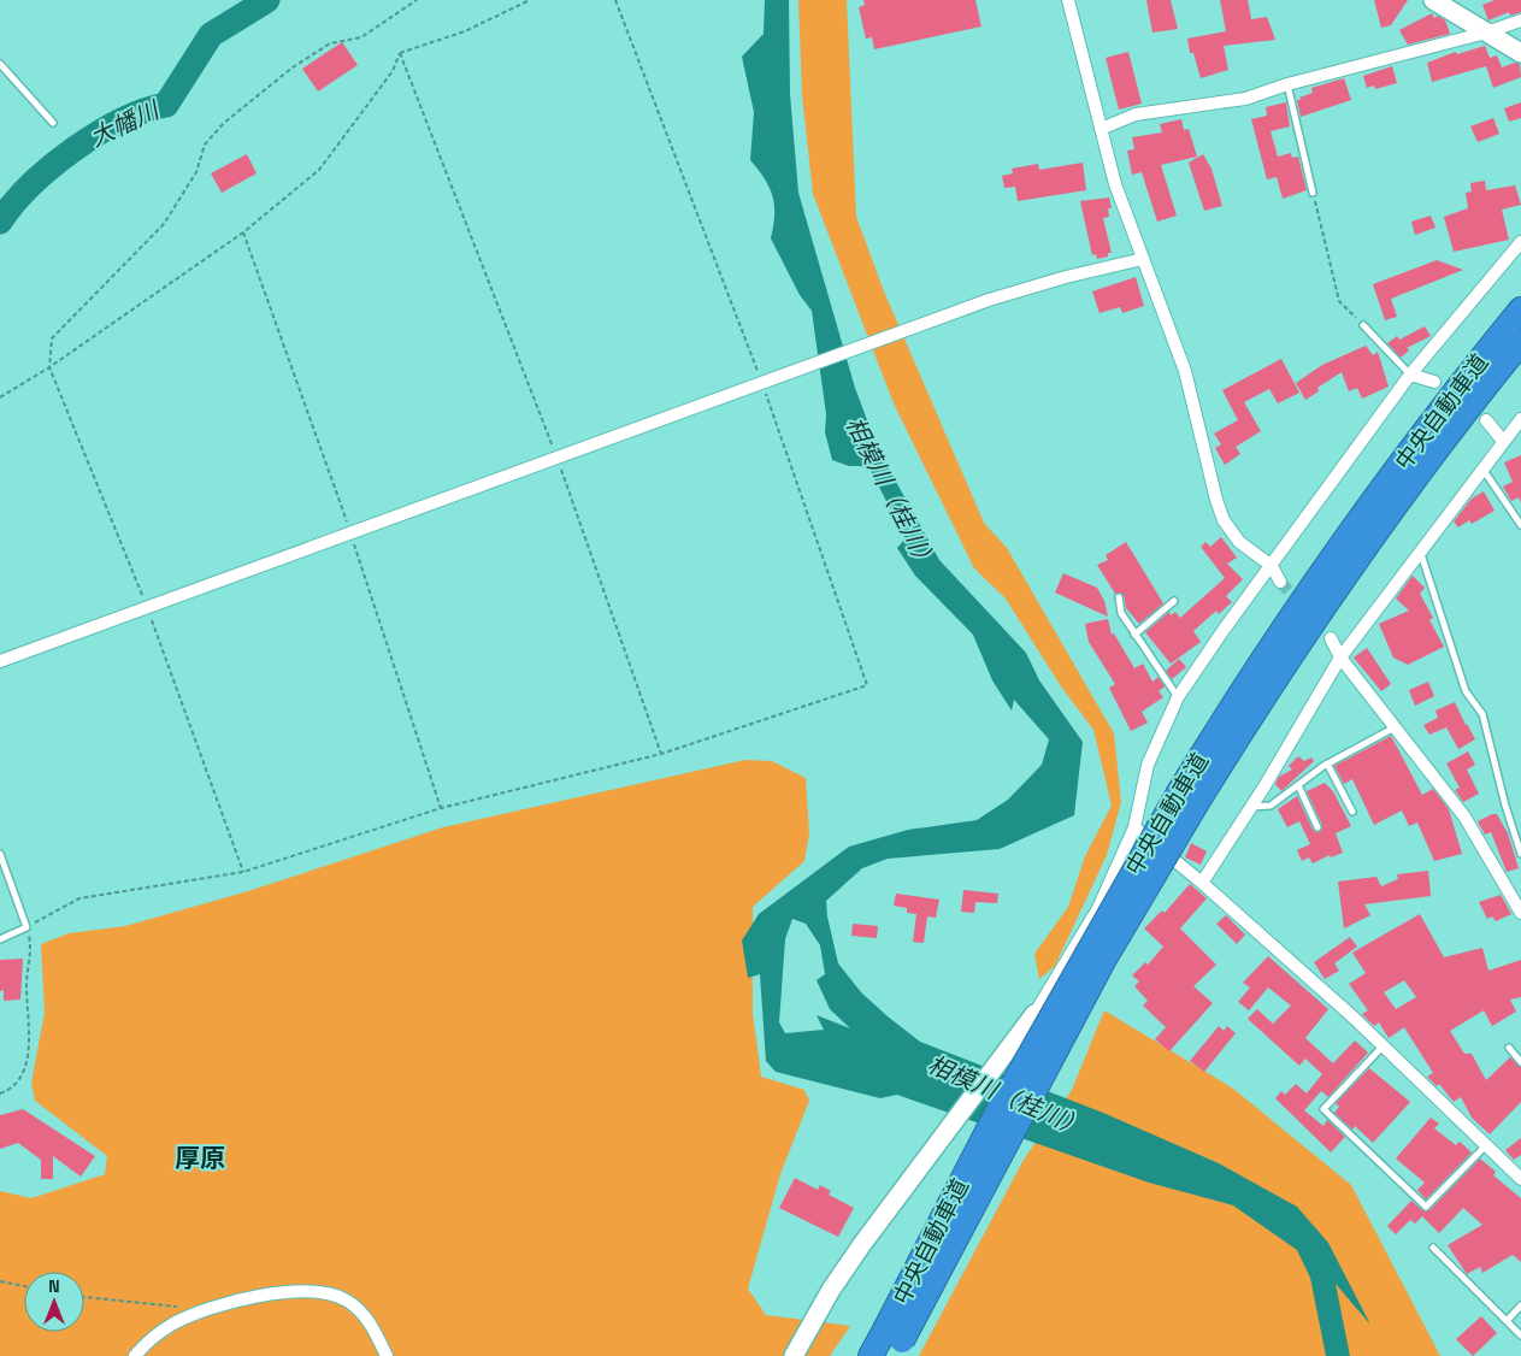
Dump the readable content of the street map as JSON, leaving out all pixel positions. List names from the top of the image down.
{
  "streets": {
    "highway": ["中央自動車道"]
  },
  "districts": ["厚原"],
  "water": ["大幡川", "相模川（桂川）"],
  "north": "top"
}
